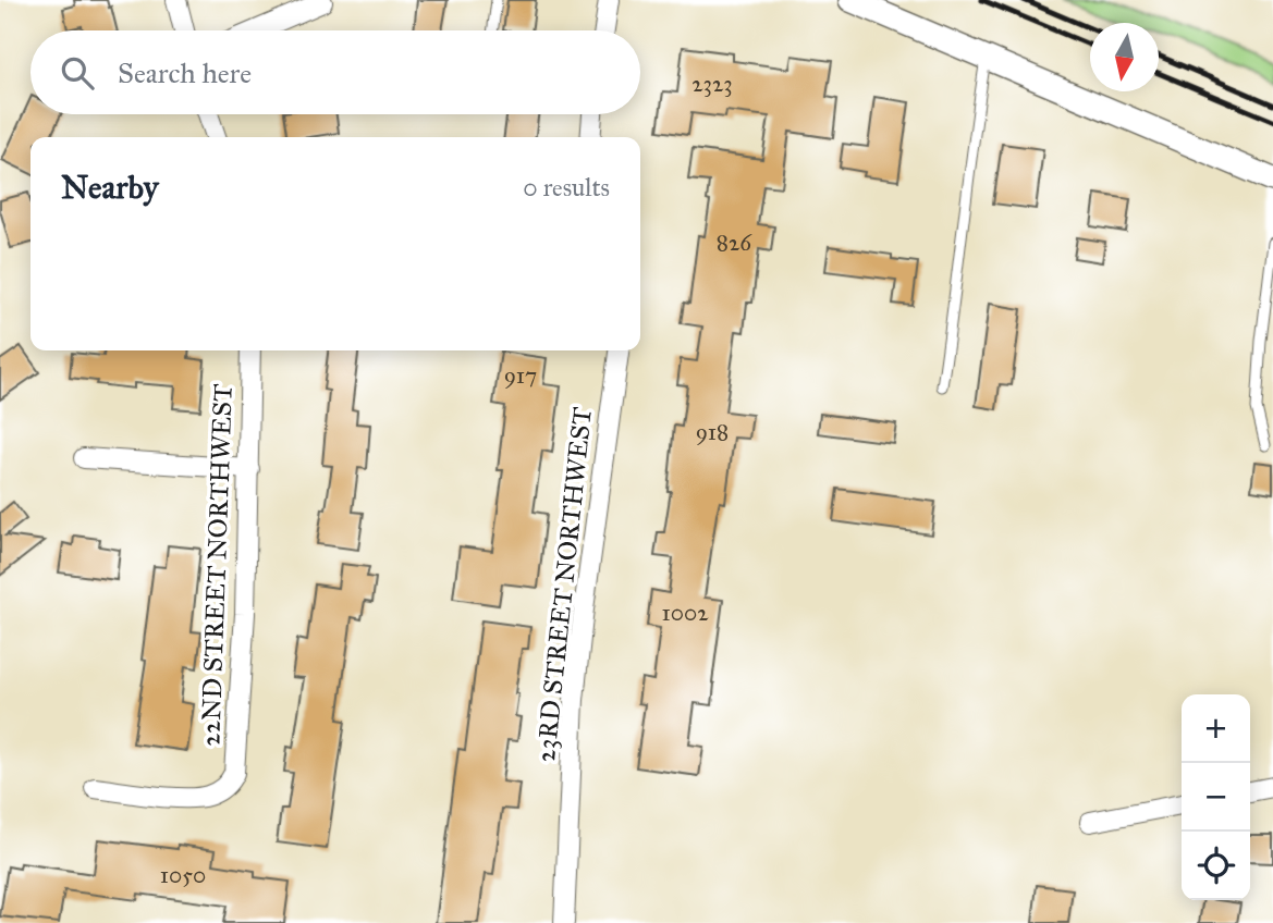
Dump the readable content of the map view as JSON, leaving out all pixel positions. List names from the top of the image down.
{
  "streets": {
    "street": ["22ND STREET NORTHWEST", "23RD STREET NORTHWEST"]
  },
  "house_numbers": [
    "2323",
    "826",
    "917",
    "918",
    "1002",
    "1050"
  ],
  "north": "bottom",
  "page": {
    "search": "Search here",
    "heading": ["Nearby", "0 results"],
    "map_buttons": ["+", "−"]
  }
}
